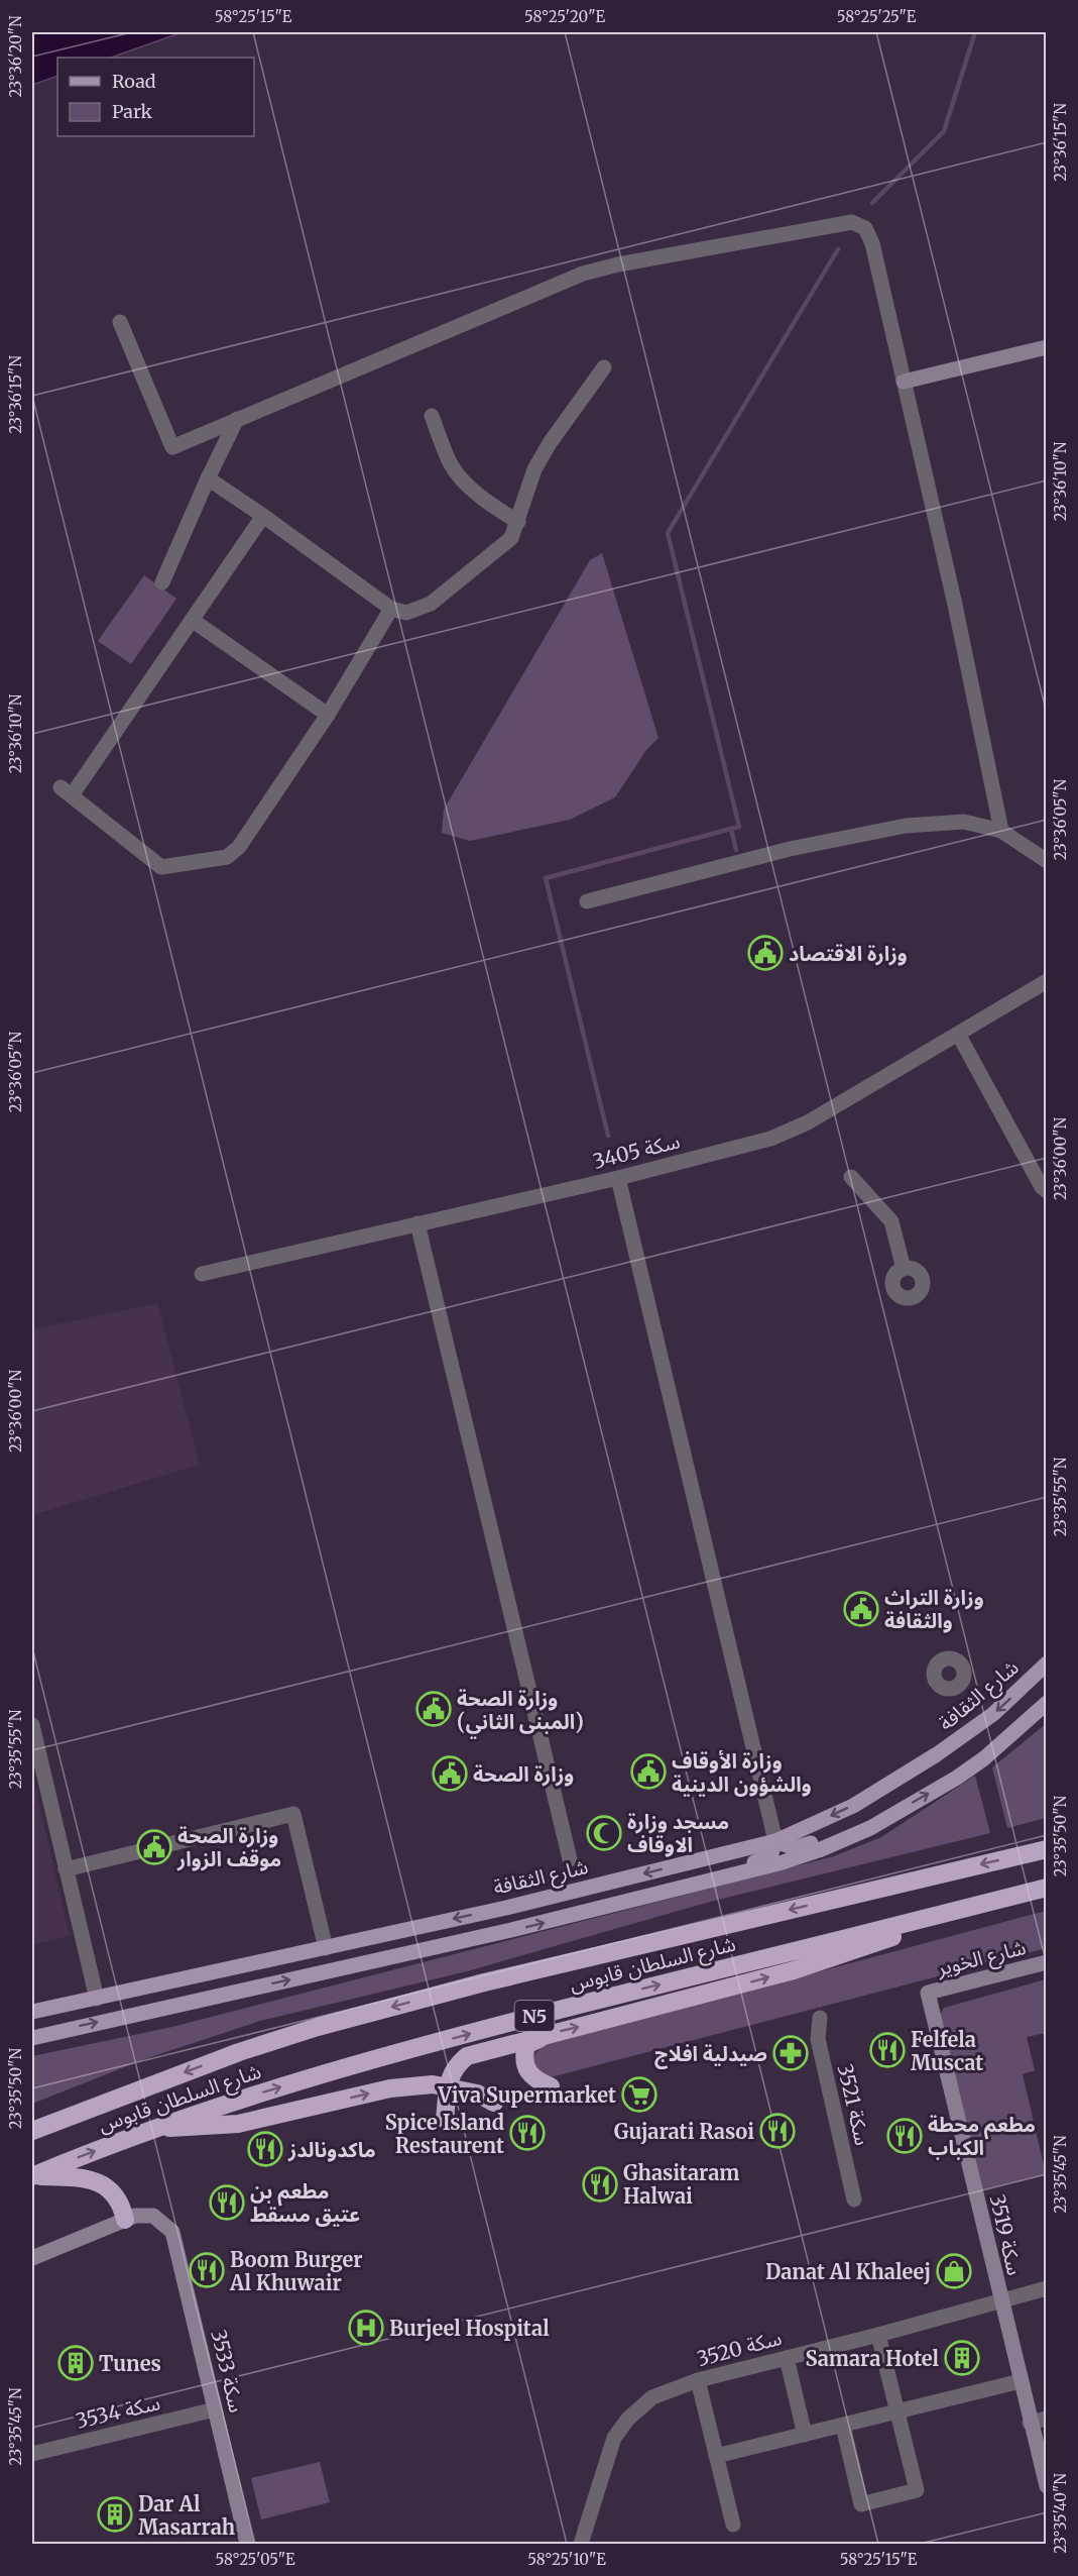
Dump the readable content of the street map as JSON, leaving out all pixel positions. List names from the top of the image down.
{
  "streets": {
    "highway": ["شارع السلطان قابوس", "N5"],
    "main road": ["شارع الثقافة"],
    "street": [
      "سكة 3405",
      "شارع الخوير",
      "سكة 3521",
      "سكة 3519",
      "سكة 3520",
      "سكة 3533",
      "سكة 3534"
    ]
  },
  "crossings": [
    ["شارع الخوير", "سكة 3519"],
    ["سكة 3519", "سكة 3520"],
    ["سكة 3533", "سكة 3534"]
  ],
  "places": {
    "public building": [
      "وزارة الاقتصاد",
      "وزارة التراث والثقافة",
      "وزارة الصحة (المبنى الثاني)",
      "وزارة الأوقاف والشؤون الدينية",
      "وزارة الصحة",
      "وزارة الصحة موقف الزوار"
    ],
    "mosque": ["مسجد وزارة الاوقاف"],
    "restaurant": [
      "Felfela Muscat",
      "Gujarati Rasoi",
      "Spice Island Restaurent",
      "مطعم محطة الكباب",
      "ماكدونالدز",
      "Ghasitaram Halwai",
      "مطعم بن عتيق مسقط",
      "Boom Burger Al Khuwair"
    ],
    "pharmacy": ["صيدلية افلاج"],
    "supermarket": ["Viva Supermarket"],
    "shop": ["Danat Al Khaleej"],
    "hospital": ["Burjeel Hospital"],
    "building": ["Samara Hotel", "Tunes", "Dar Al Masarrah"]
  },
  "legend": ["Road", "Park"],
  "coordinates": [
    "58°25'15\"E",
    "58°25'20\"E",
    "58°25'25\"E",
    "23°36'20\"N",
    "23°36'15\"N",
    "23°36'10\"N",
    "23°36'05\"N",
    "23°36'00\"N",
    "23°35'55\"N",
    "23°35'50\"N",
    "23°35'45\"N",
    "23°35'40\"N",
    "58°25'05\"E",
    "58°25'10\"E"
  ]
}
